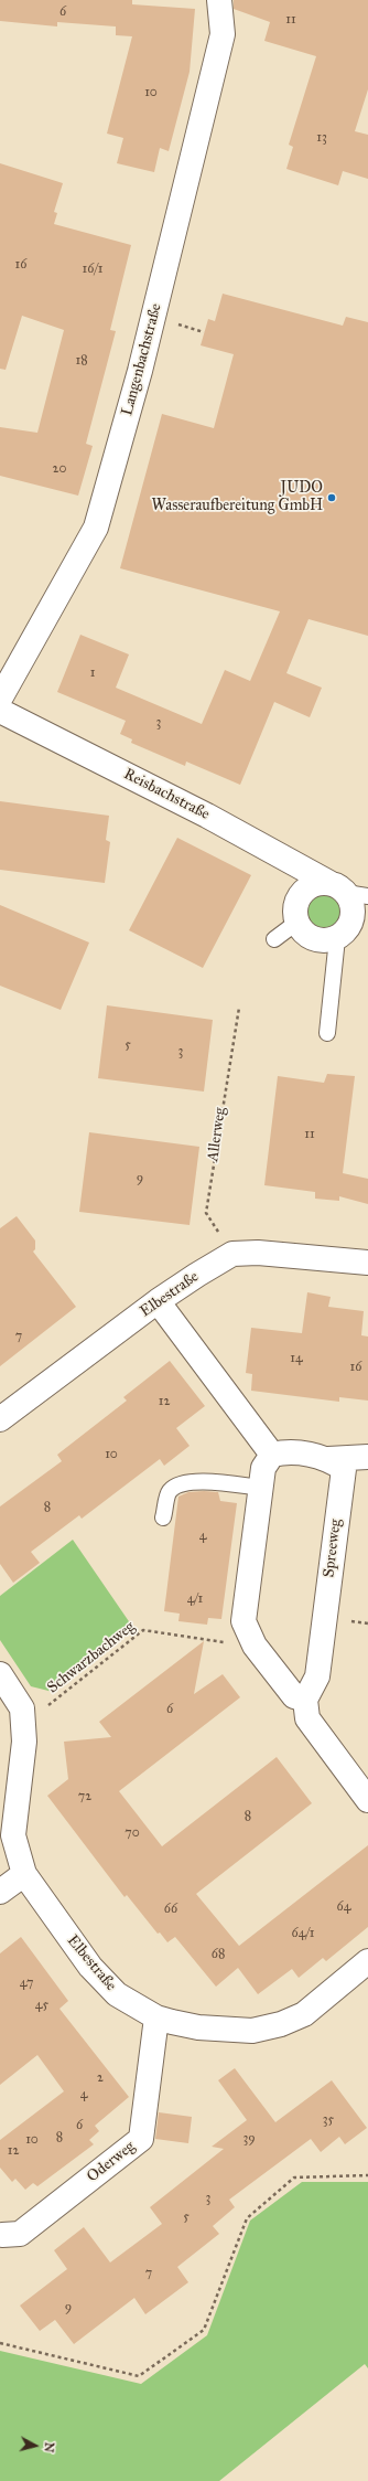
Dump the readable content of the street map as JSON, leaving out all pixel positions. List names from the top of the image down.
{
  "streets": {
    "street": [
      "Langenbachstraße",
      "Reisbachstraße",
      "Elbestraße",
      "Spreeweg",
      "Oderweg"
    ],
    "path": ["Allerweg", "Schwarzbachweg"]
  },
  "crossings": [
    ["Allerweg", "Elbestraße"],
    ["Elbestraße", "Schwarzbachweg"],
    ["Elbestraße", "Oderweg"]
  ],
  "places": ["JUDO Wasseraufbereitung GmbH"],
  "house_numbers": [
    "6",
    "11",
    "10",
    "13",
    "16",
    "16/1",
    "18",
    "20",
    "1",
    "3",
    "5",
    "3",
    "11",
    "9",
    "7",
    "14",
    "16",
    "12",
    "10",
    "8",
    "4",
    "4/1",
    "6",
    "72",
    "8",
    "70",
    "64",
    "66",
    "64/1",
    "68",
    "47",
    "45",
    "2",
    "4",
    "35",
    "6",
    "8",
    "39",
    "10",
    "12",
    "3",
    "5",
    "7",
    "9"
  ],
  "north": "right"
}
